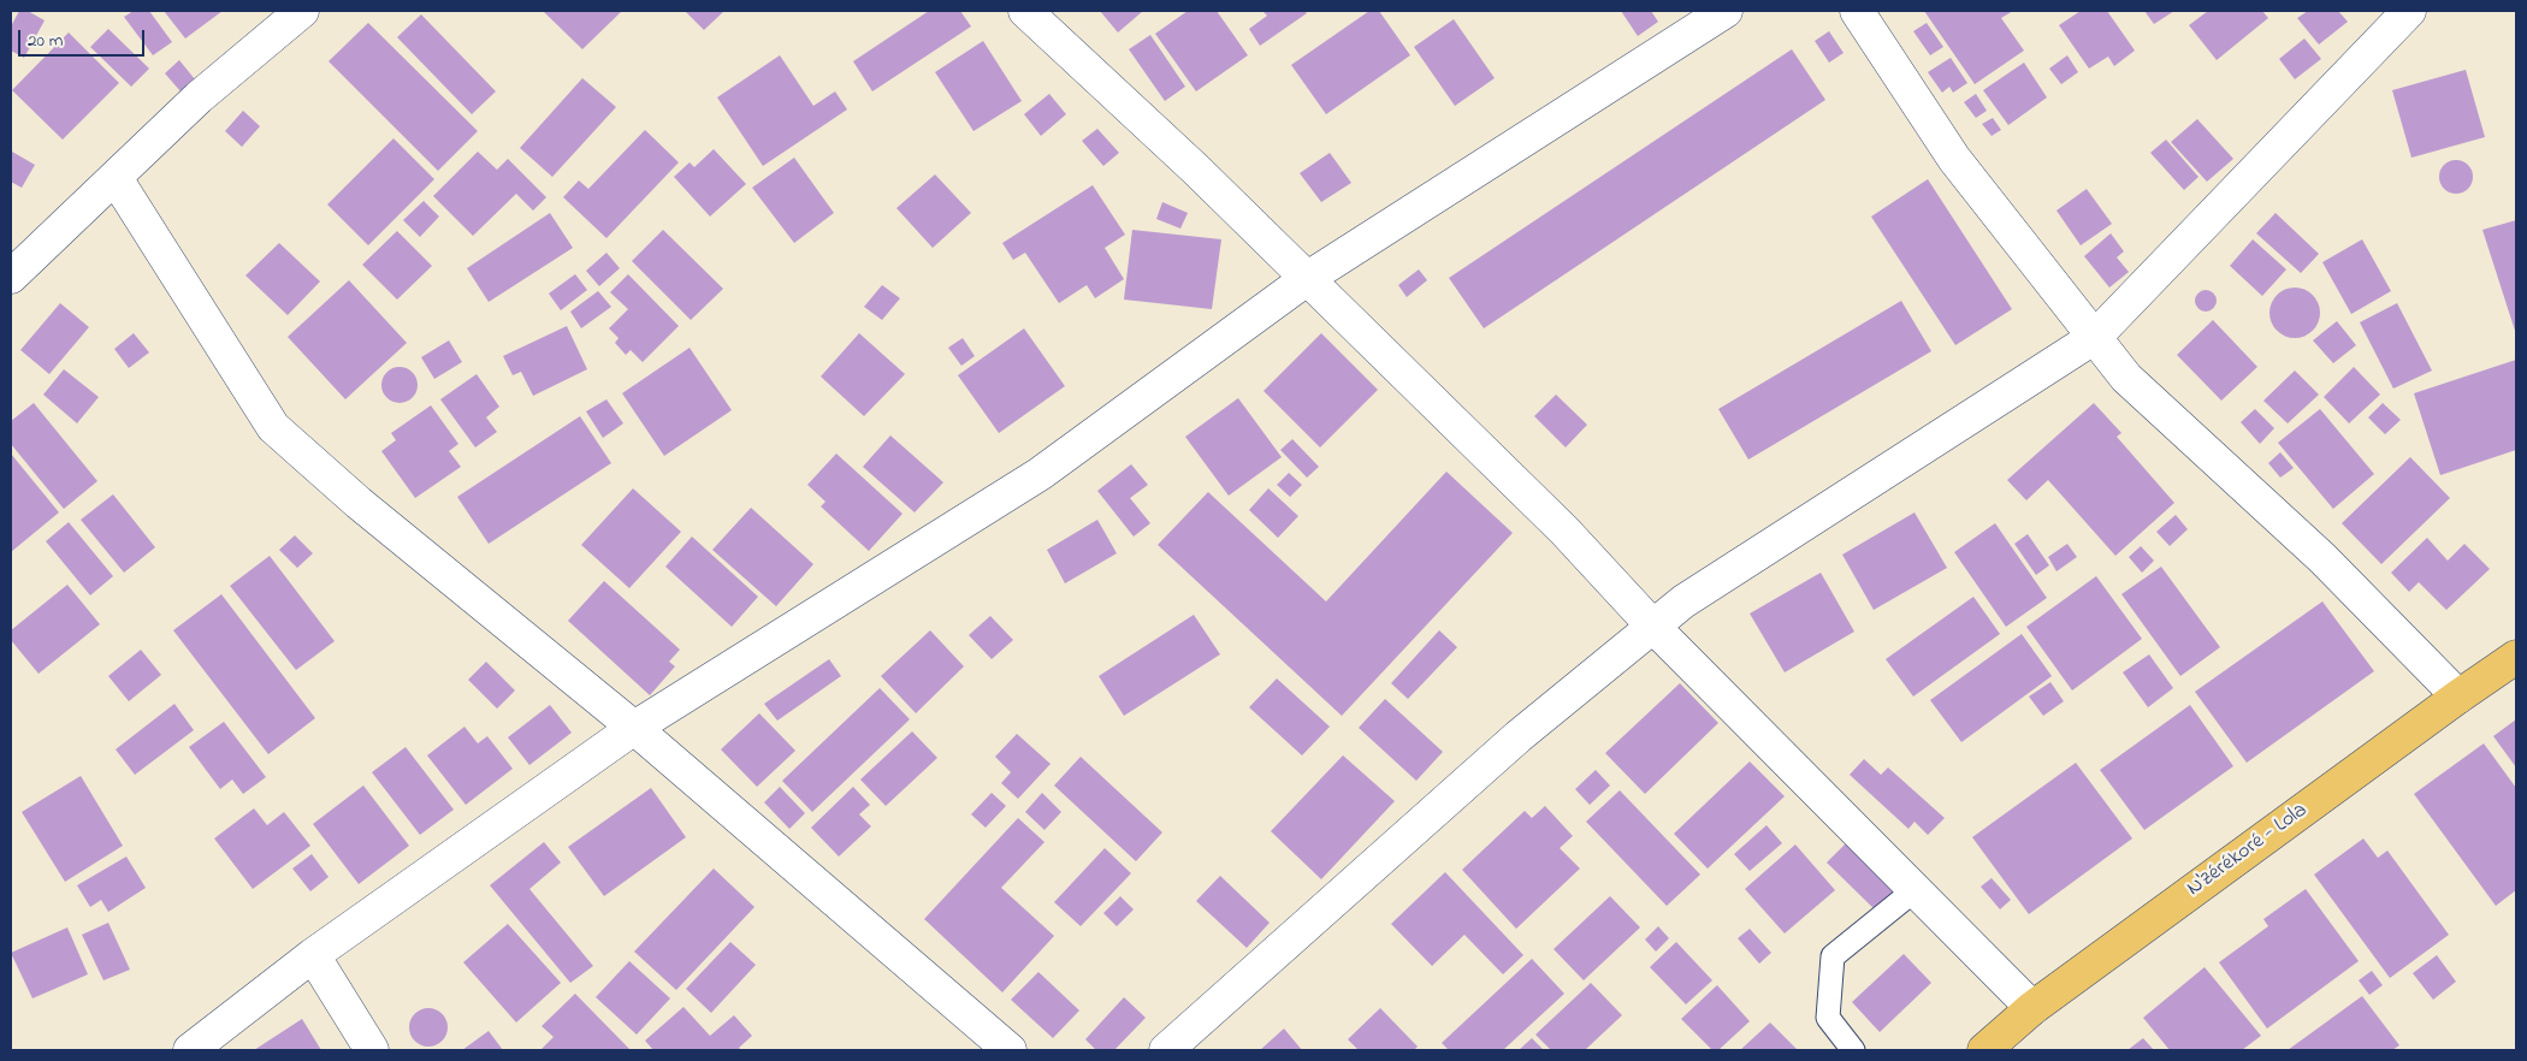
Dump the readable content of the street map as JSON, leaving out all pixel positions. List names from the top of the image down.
{
  "streets": {
    "highway": ["N'zérékoré - Lola"]
  },
  "scale_bar": "20 m"
}
